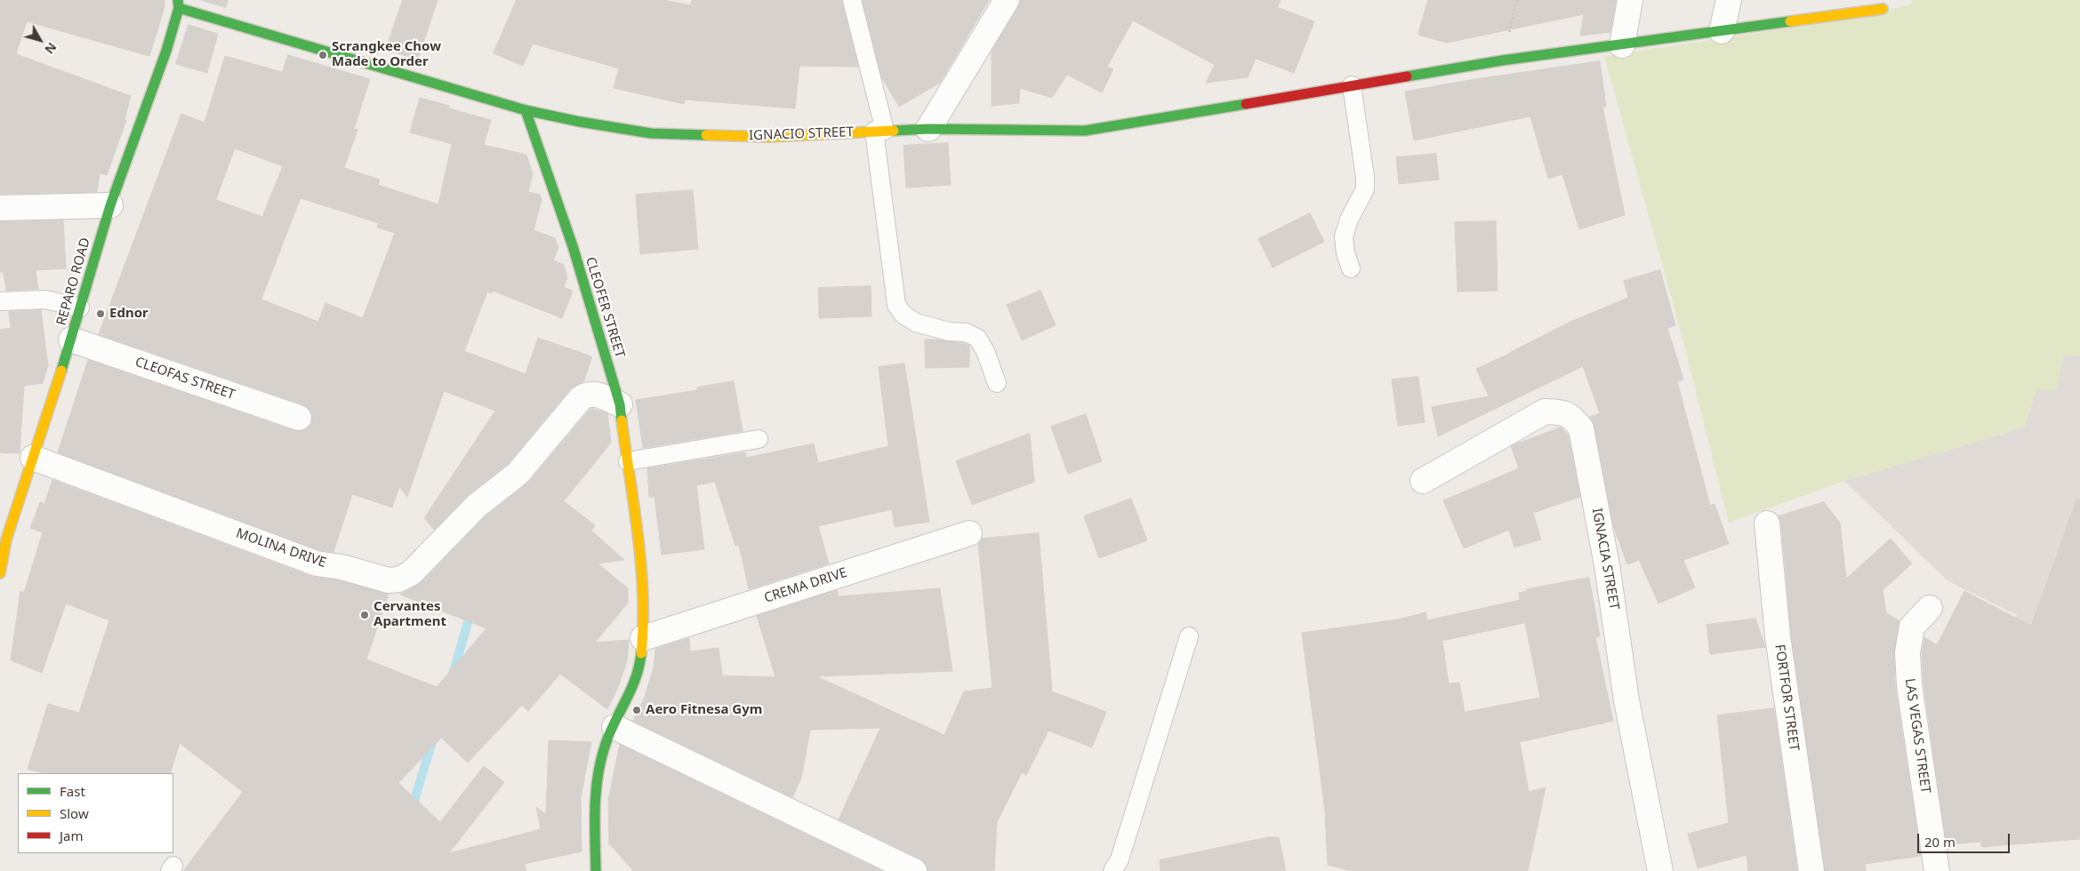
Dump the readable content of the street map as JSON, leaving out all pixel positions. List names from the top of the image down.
{
  "streets": {
    "street": [
      "IGNACIO STREET",
      "REPARO ROAD",
      "CLEOFER STREET",
      "CLEOFAS STREET",
      "MOLINA DRIVE",
      "IGNACIA STREET",
      "CREMA DRIVE",
      "FORTFOR STREET",
      "LAS VEGAS STREET"
    ]
  },
  "crossings": [
    ["IGNACIO STREET", "CLEOFER STREET"],
    ["REPARO ROAD", "CLEOFAS STREET"],
    ["REPARO ROAD", "MOLINA DRIVE"],
    ["CLEOFER STREET", "MOLINA DRIVE"],
    ["CLEOFER STREET", "CREMA DRIVE"]
  ],
  "places": [
    "Scrangkee Chow Made to Order",
    "Ednor",
    "Cervantes Apartment",
    "Aero Fitnesa Gym"
  ],
  "legend": ["Fast", "Slow", "Jam"],
  "scale_bar": "20 m",
  "north": "bottom right"
}
